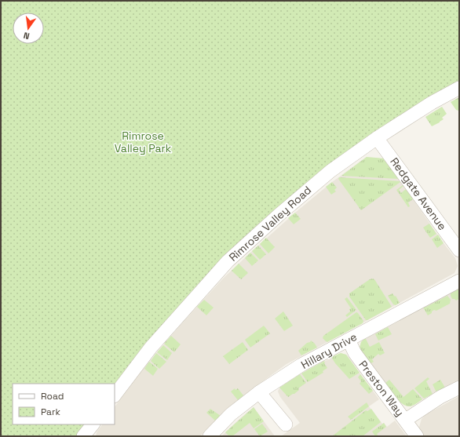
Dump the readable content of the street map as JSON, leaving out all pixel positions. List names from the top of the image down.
{
  "streets": {
    "street": [
      "Redgate Avenue",
      "Rimrose Valley Road",
      "Hillary Drive",
      "Preston Way"
    ]
  },
  "crossings": [
    ["Redgate Avenue", "Rimrose Valley Road"],
    ["Hillary Drive", "Preston Way"]
  ],
  "parks": ["Rimrose Valley Park"],
  "legend": ["Road", "Park"],
  "north": "bottom"
}
